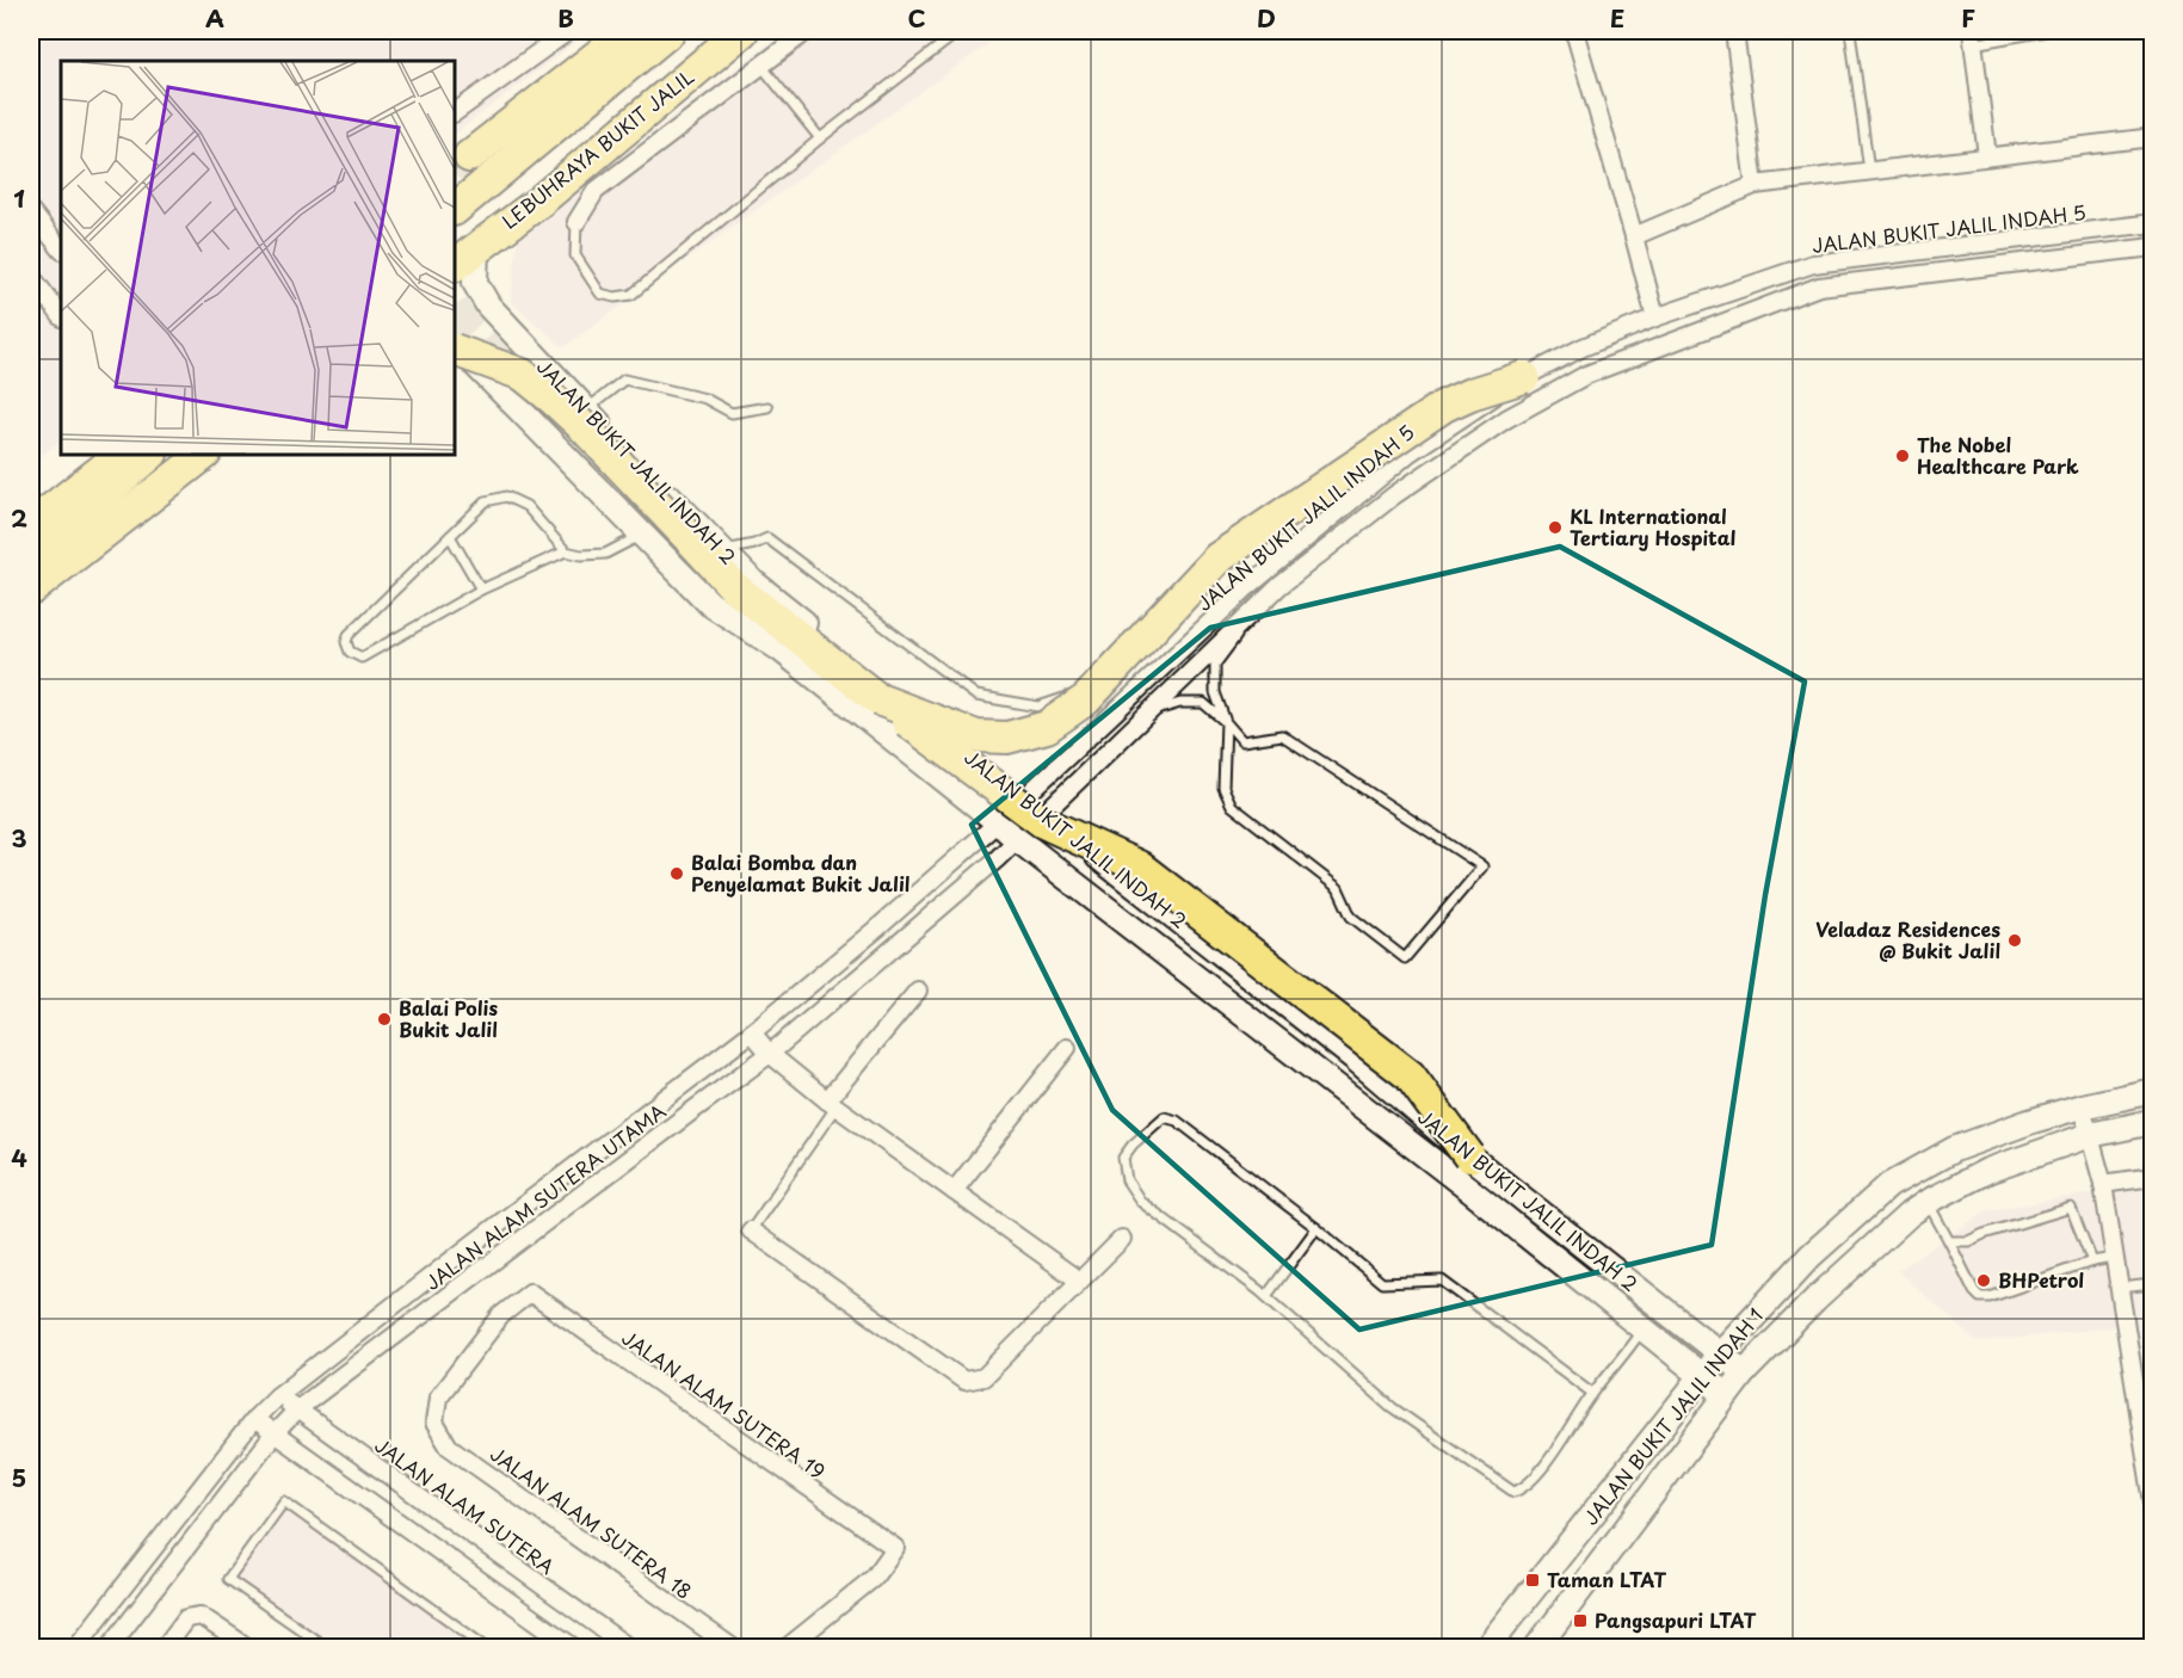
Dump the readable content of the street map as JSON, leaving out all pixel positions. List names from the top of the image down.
{
  "streets": {
    "highway": ["LEBUHRAYA BUKIT JALIL"],
    "street": [
      "JALAN BUKIT JALIL INDAH 5",
      "JALAN BUKIT JALIL INDAH 2",
      "JALAN ALAM SUTERA UTAMA",
      "JALAN ALAM SUTERA 19",
      "JALAN BUKIT JALIL INDAH 1",
      "JALAN ALAM SUTERA",
      "JALAN ALAM SUTERA 18"
    ]
  },
  "crossings": [
    ["LEBUHRAYA BUKIT JALIL", "JALAN BUKIT JALIL INDAH 2"],
    ["JALAN BUKIT JALIL INDAH 5", "JALAN BUKIT JALIL INDAH 2"],
    ["JALAN BUKIT JALIL INDAH 5", "JALAN ALAM SUTERA UTAMA"],
    ["JALAN BUKIT JALIL INDAH 2", "JALAN ALAM SUTERA UTAMA"],
    ["JALAN BUKIT JALIL INDAH 2", "JALAN BUKIT JALIL INDAH 1"],
    ["JALAN ALAM SUTERA UTAMA", "JALAN ALAM SUTERA"],
    ["JALAN ALAM SUTERA 19", "JALAN ALAM SUTERA 18"]
  ],
  "places": {
    "other": [
      "The Nobel Healthcare Park",
      "KL International Tertiary Hospital",
      "Balai Bomba dan Penyelamat Bukit Jalil",
      "Veladaz Residences @ Bukit Jalil",
      "Balai Polis Bukit Jalil",
      "BHPetrol"
    ],
    "transit": ["Taman LTAT", "Pangsapuri LTAT"]
  },
  "grid": {
    "columns": [
      "A",
      "B",
      "C",
      "D",
      "E",
      "F"
    ],
    "rows": [
      "1",
      "2",
      "3",
      "4",
      "5"
    ]
  }
}
